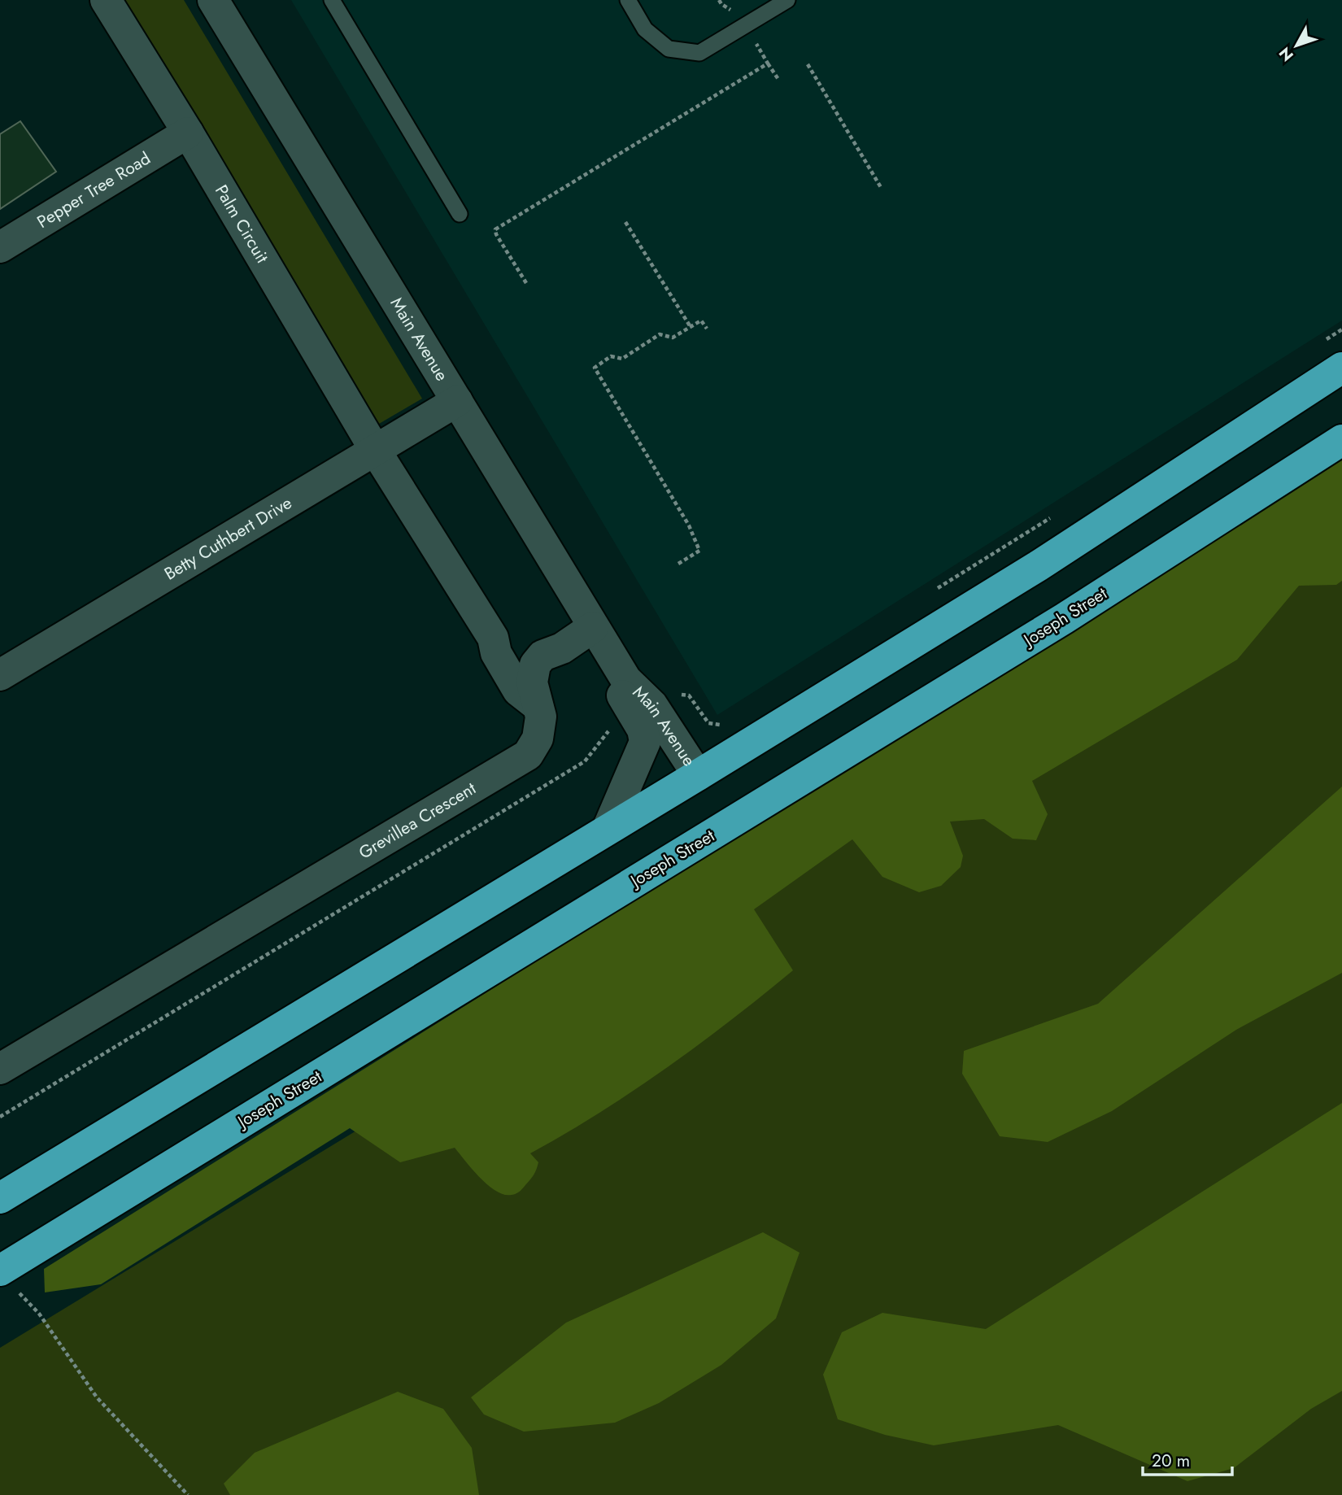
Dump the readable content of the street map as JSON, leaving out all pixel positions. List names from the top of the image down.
{
  "streets": {
    "highway": ["Joseph Street"],
    "street": [
      "Pepper Tree Road",
      "Palm Circuit",
      "Main Avenue",
      "Betty Cuthbert Drive",
      "Grevillea Crescent"
    ]
  },
  "crossings": [
    ["Pepper Tree Road", "Palm Circuit"],
    ["Palm Circuit", "Betty Cuthbert Drive"],
    ["Main Avenue", "Betty Cuthbert Drive"]
  ],
  "scale_bar": "20 m",
  "north": "bottom left"
}
